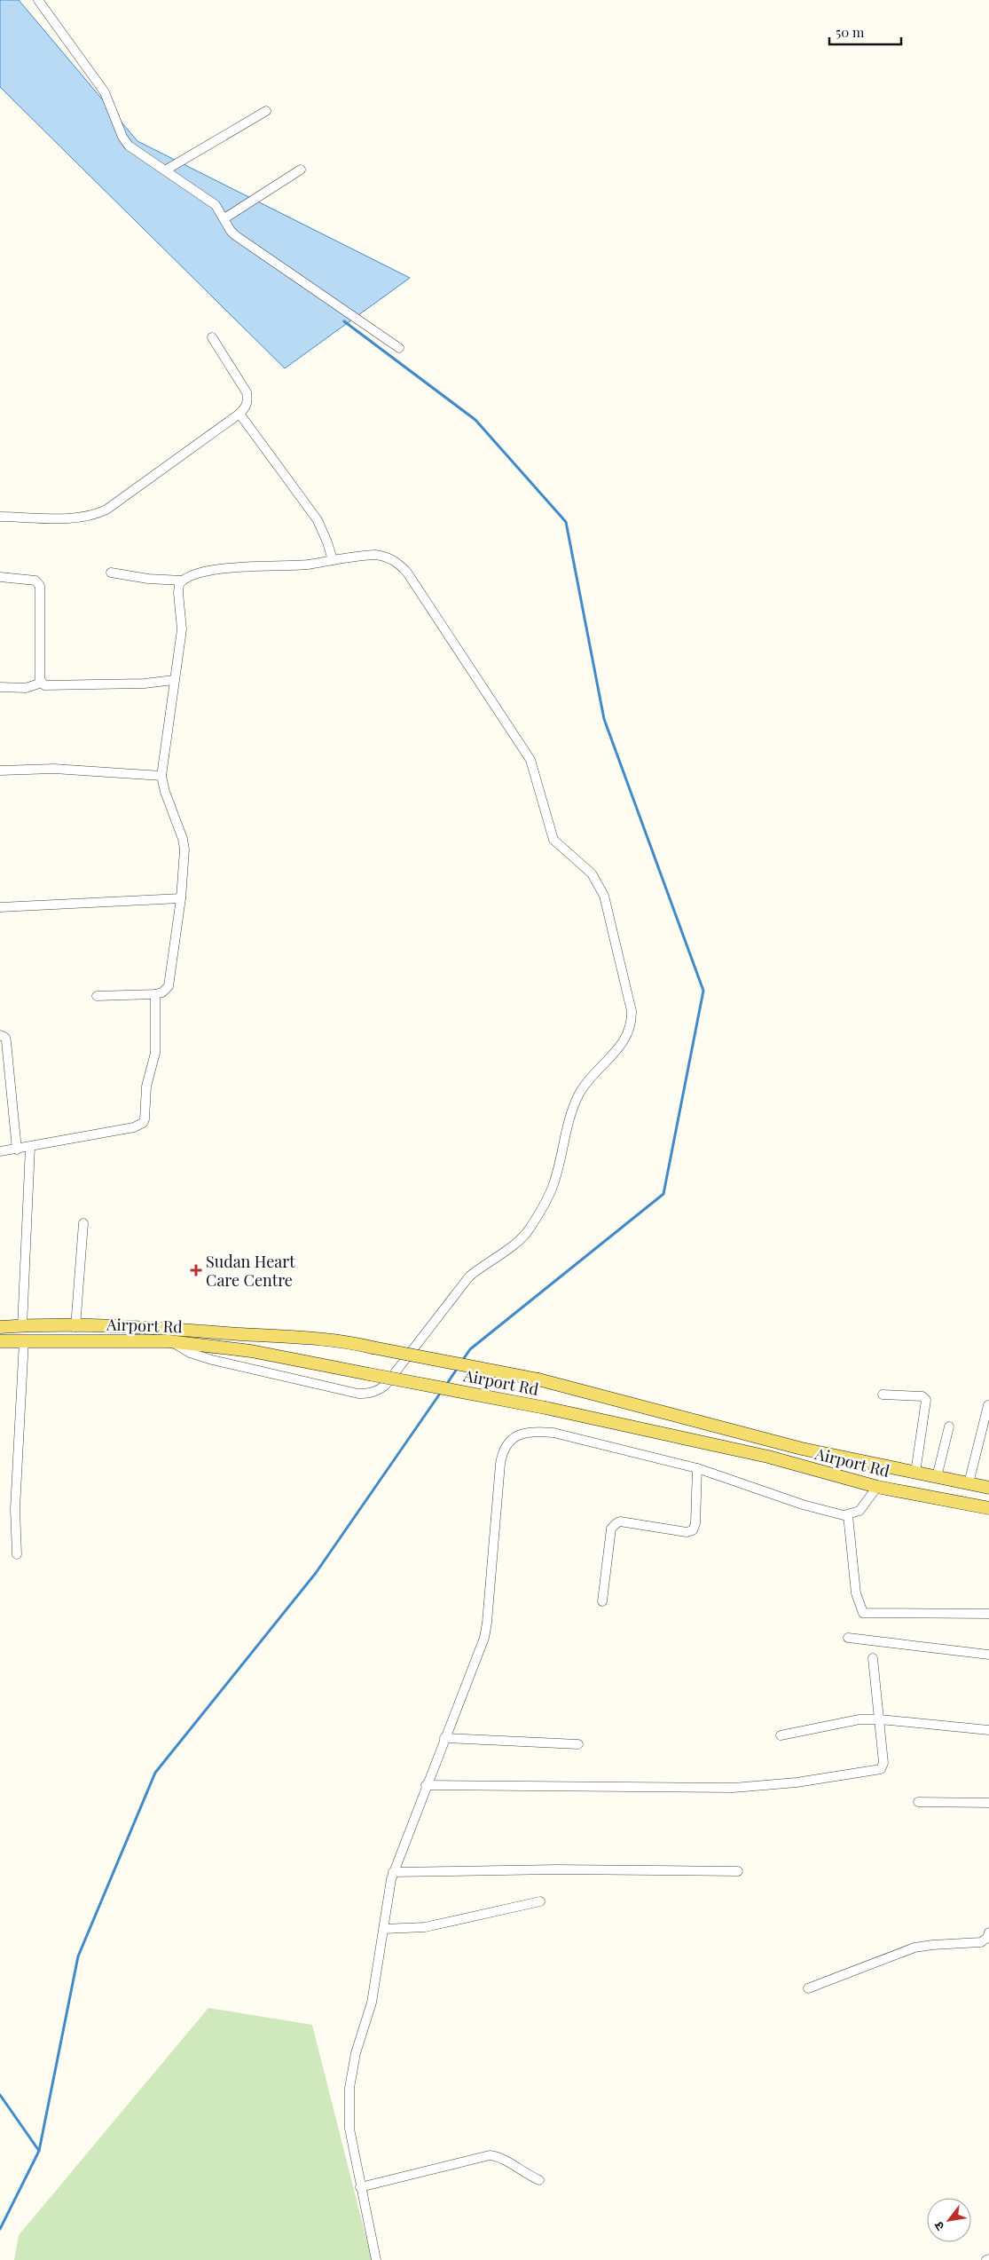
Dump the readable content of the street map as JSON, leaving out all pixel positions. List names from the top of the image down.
{
  "streets": {
    "main road": ["Airport Rd"]
  },
  "places": {
    "health": ["Sudan Heart Care Centre"]
  },
  "scale_bar": "50 m",
  "north": "bottom left"
}
